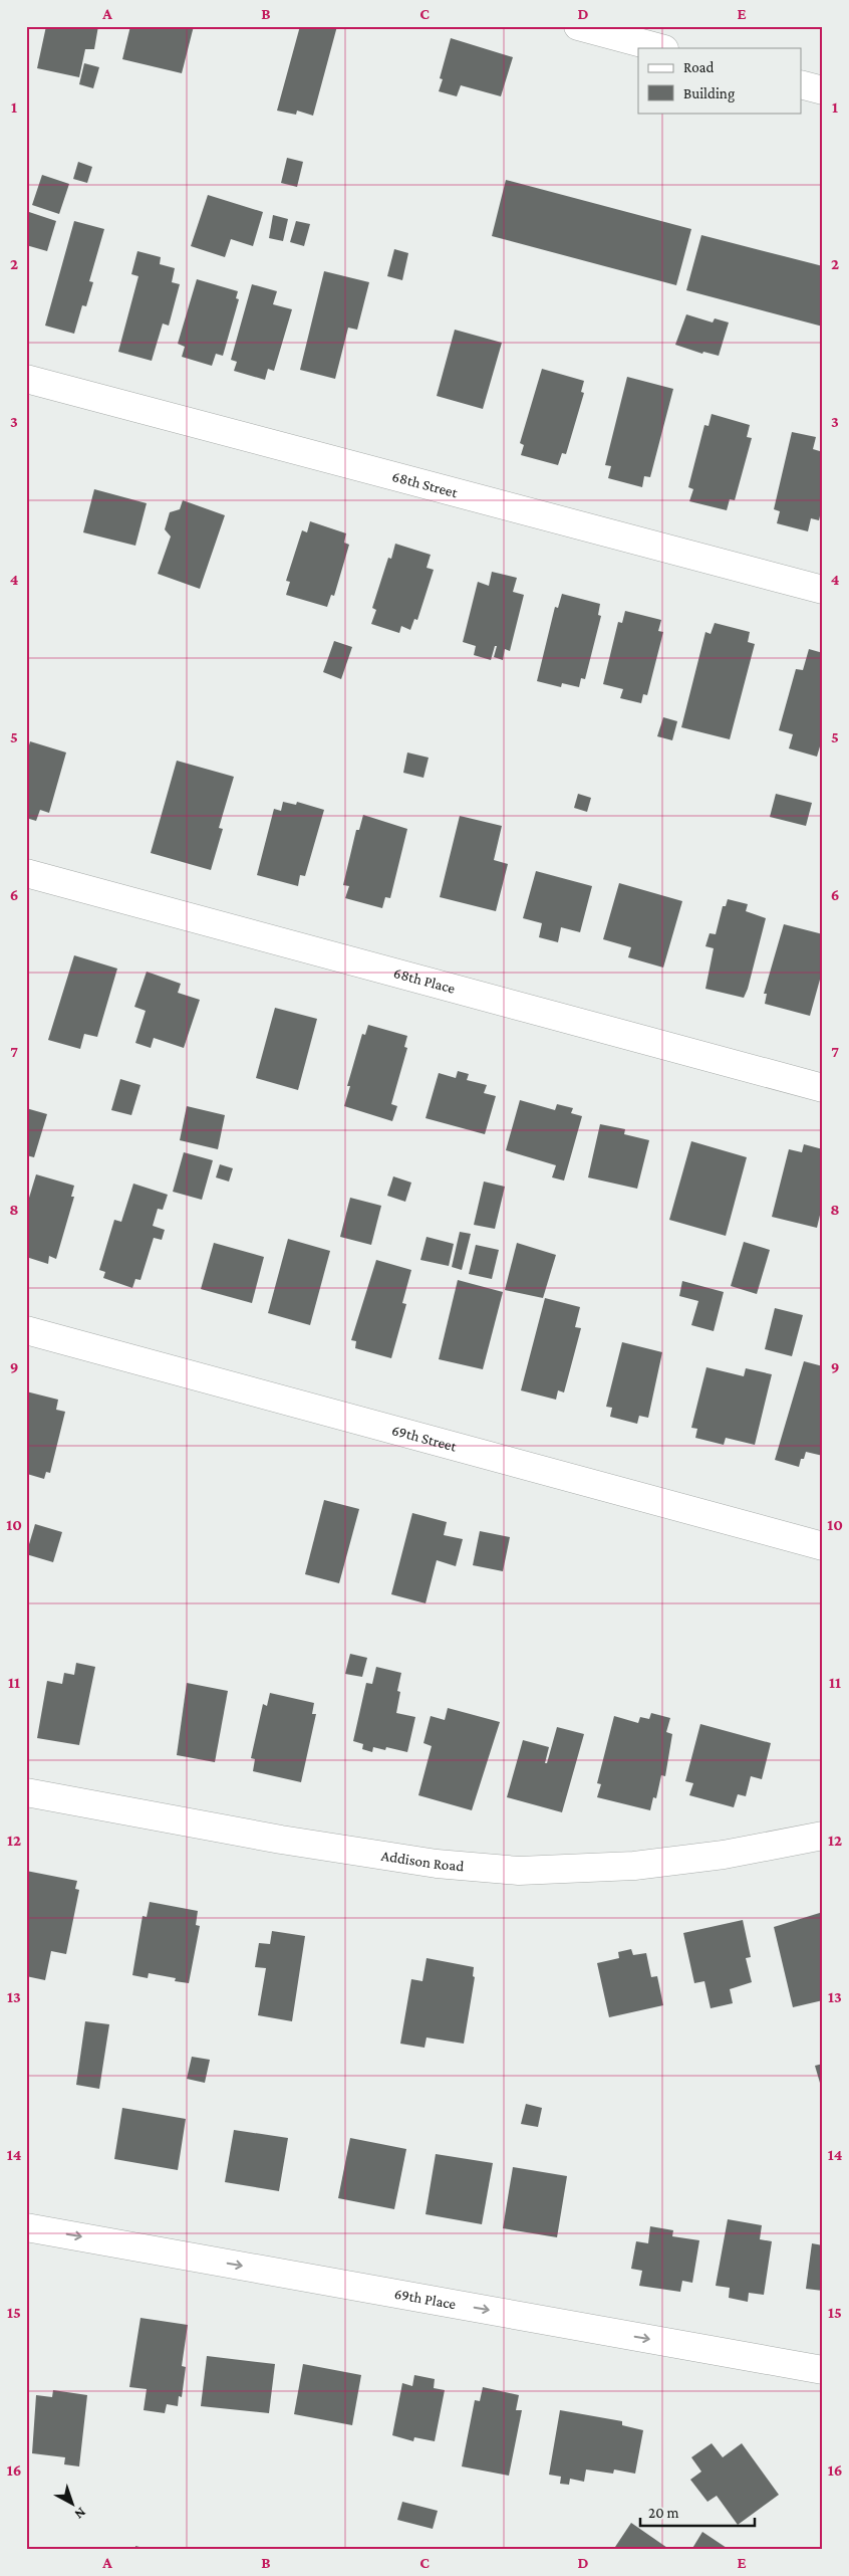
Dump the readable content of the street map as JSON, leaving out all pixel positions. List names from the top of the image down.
{
  "streets": {
    "street": [
      "68th Street",
      "68th Place",
      "69th Street",
      "Addison Road",
      "69th Place"
    ]
  },
  "one_way": ["69th Place"],
  "legend": ["Road", "Building"],
  "scale_bar": "20 m",
  "north": "bottom right",
  "grid": {
    "columns": [
      "A",
      "B",
      "C",
      "D",
      "E"
    ],
    "rows": [
      "1",
      "2",
      "3",
      "4",
      "5",
      "6",
      "7",
      "8",
      "9",
      "10",
      "11",
      "12",
      "13",
      "14",
      "15",
      "16"
    ]
  }
}
